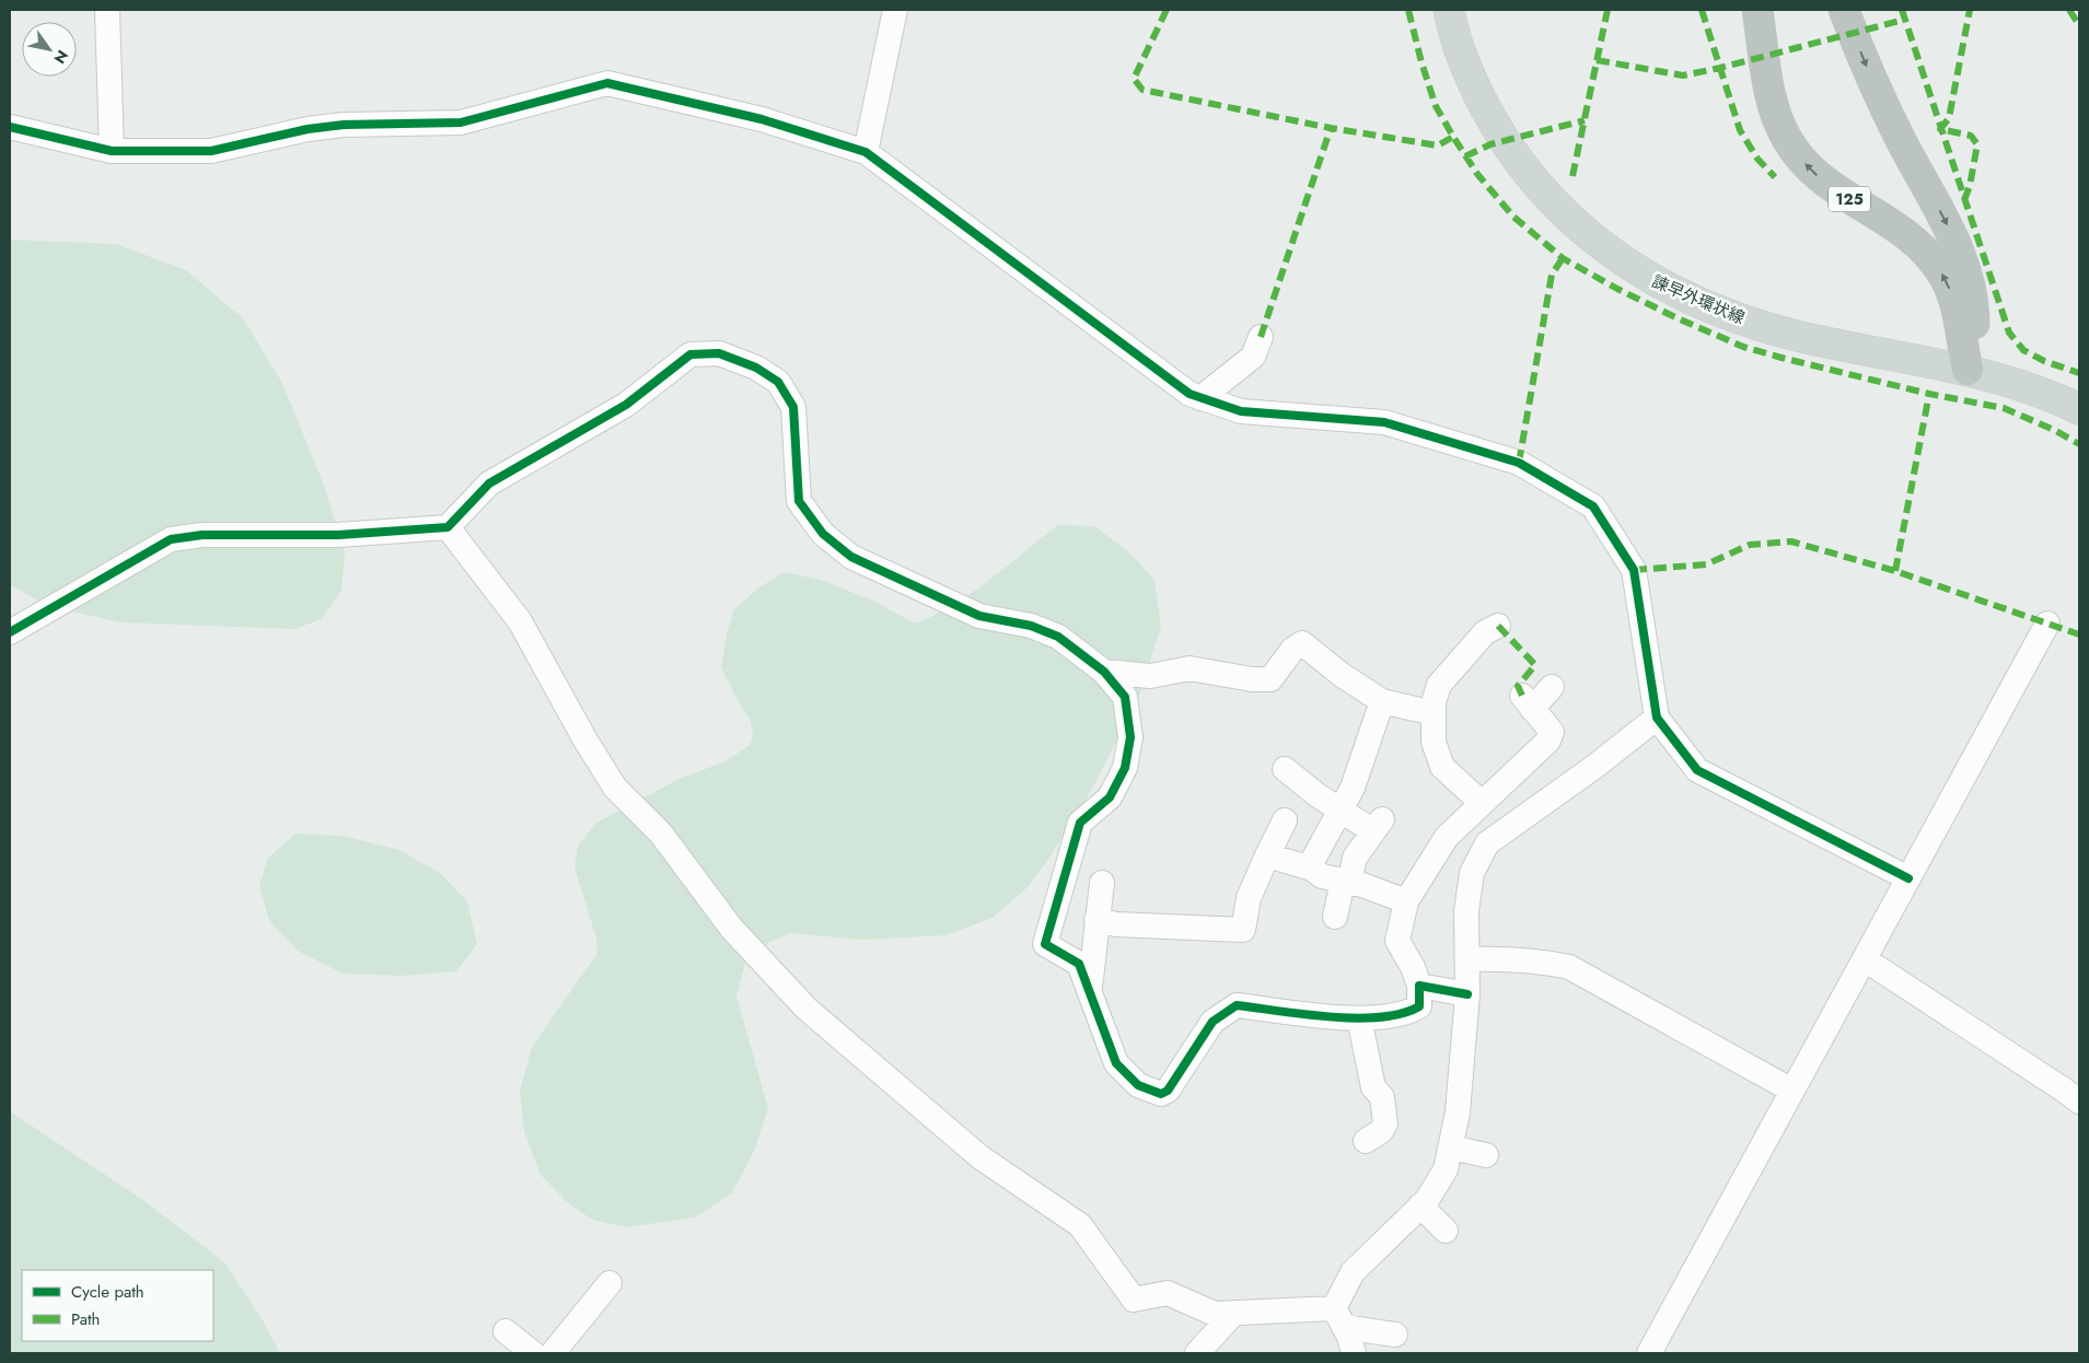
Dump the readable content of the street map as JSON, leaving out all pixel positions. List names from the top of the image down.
{
  "streets": {
    "highway": ["125"],
    "main road": ["諫早外環状線"]
  },
  "crossings": [
    ["125", "諫早外環状線"]
  ],
  "legend": ["Cycle path", "Path"],
  "north": "bottom right"
}
